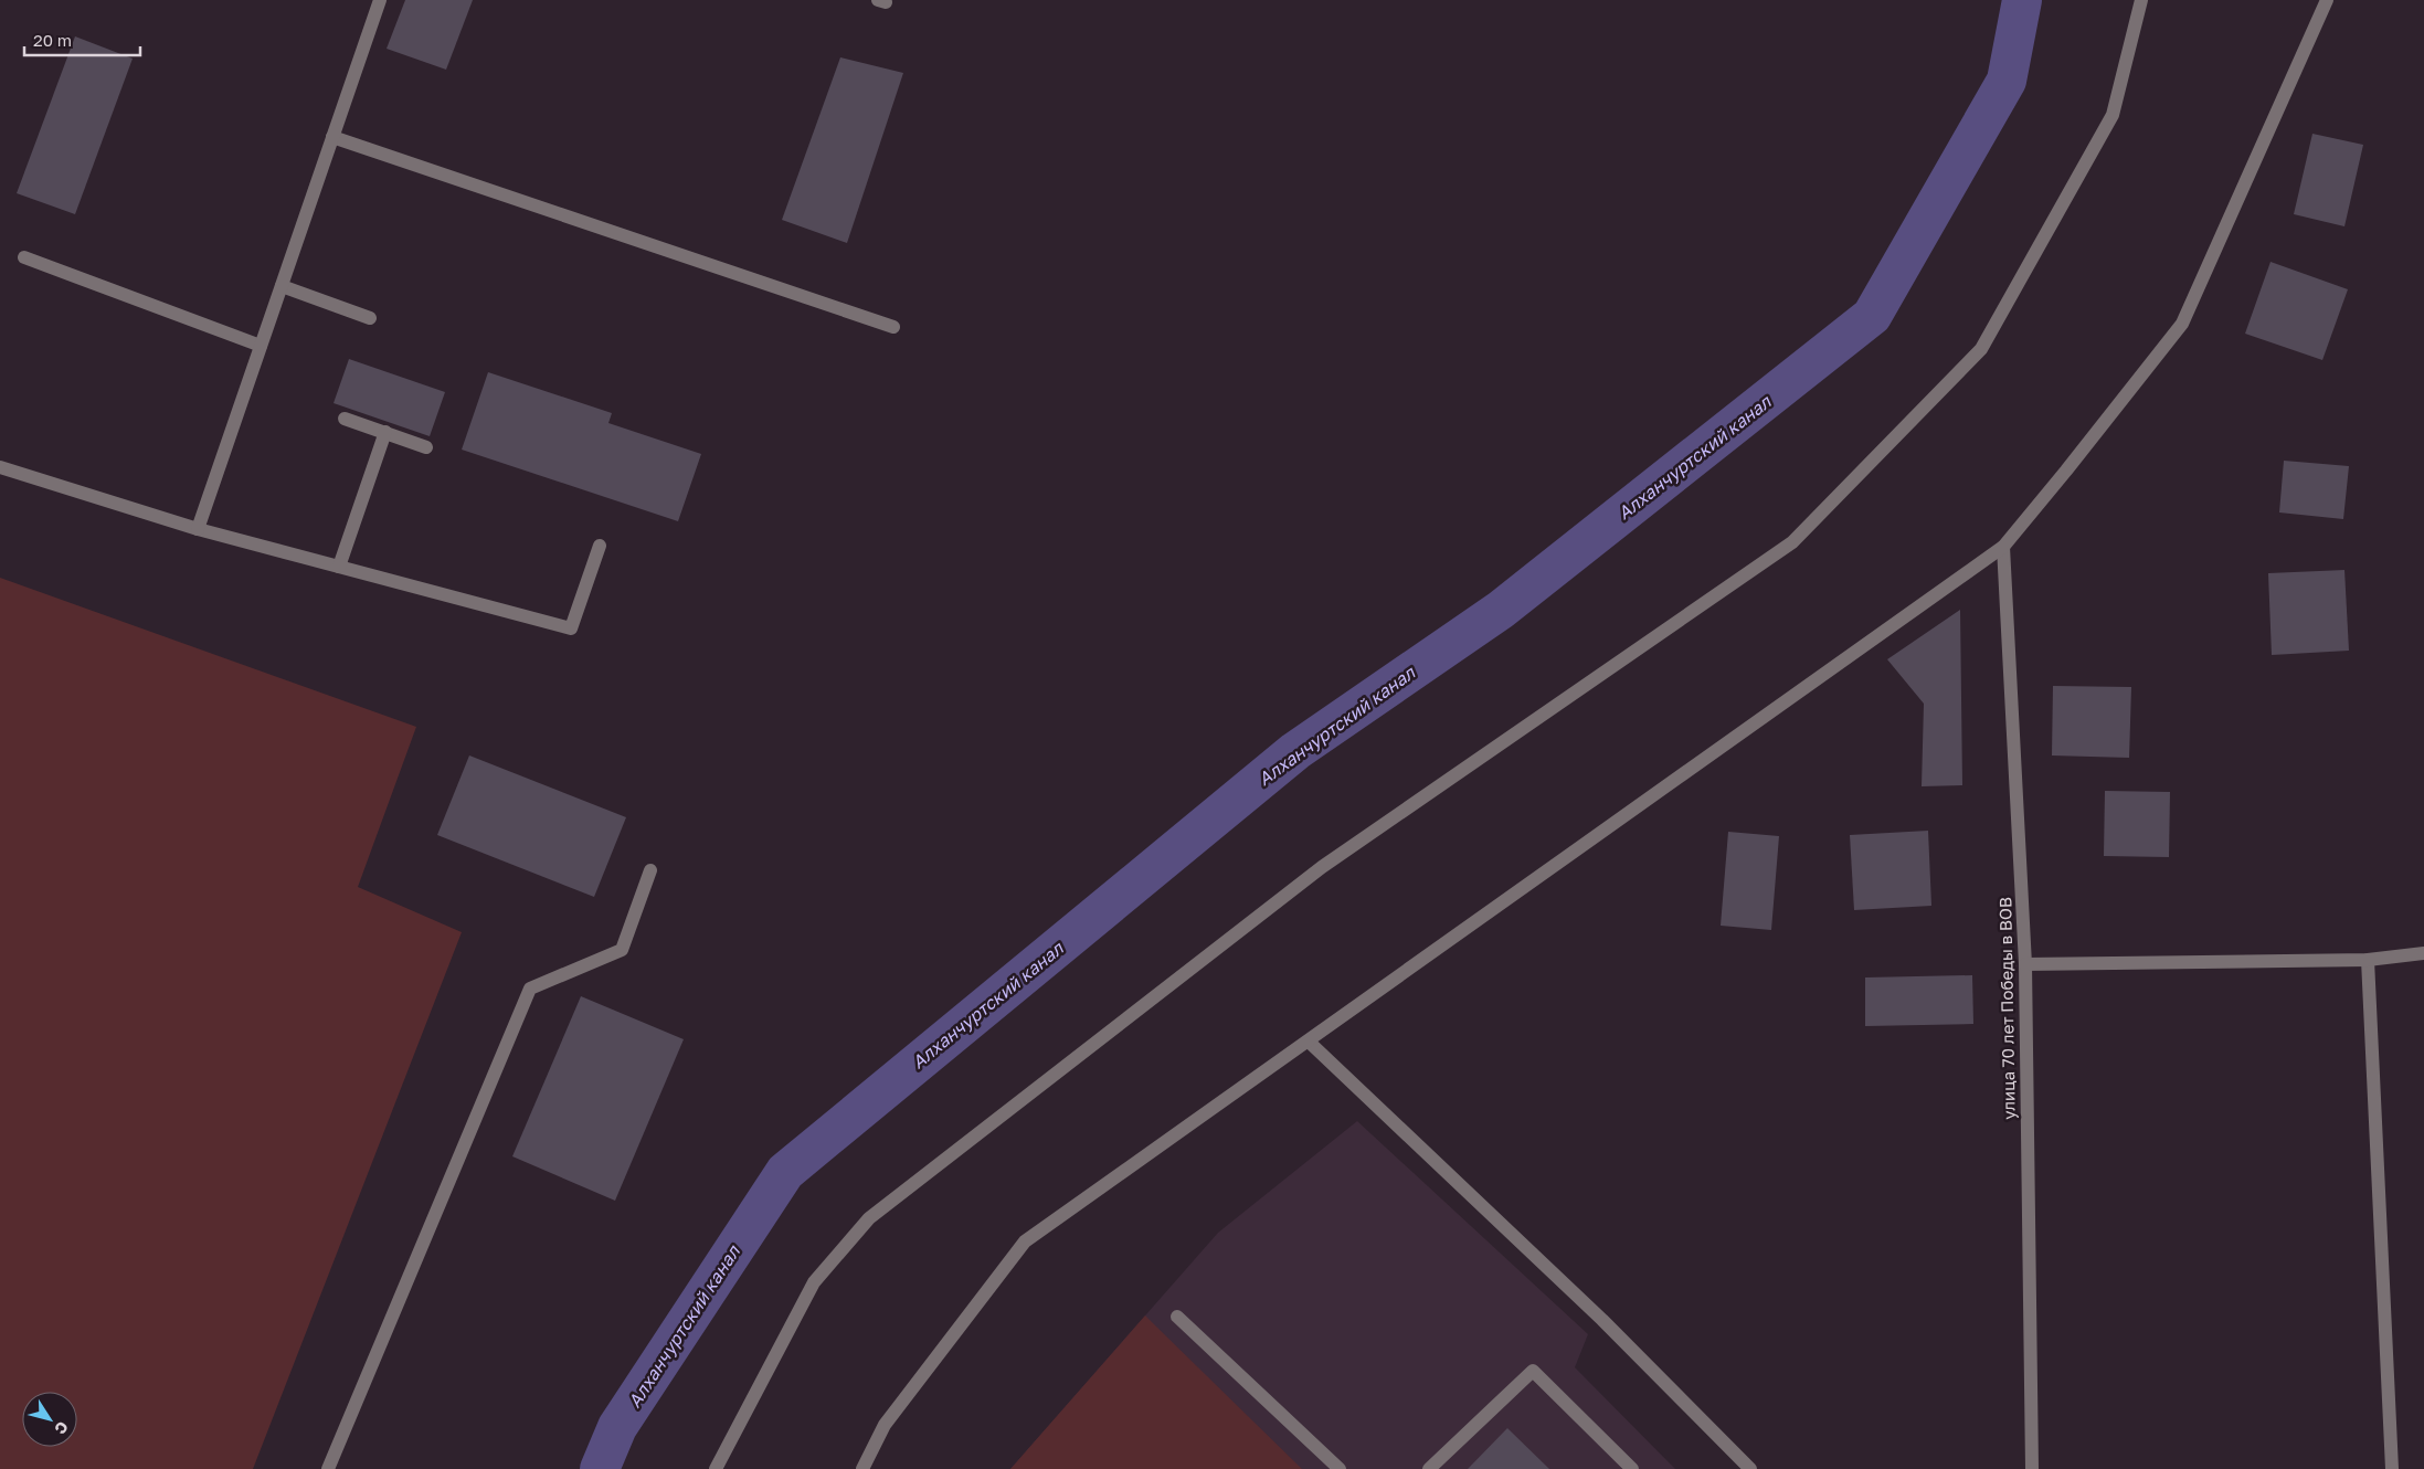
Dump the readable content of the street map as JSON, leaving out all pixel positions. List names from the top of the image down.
{
  "streets": {
    "street": ["улица 70 лет Победы в ВОВ"]
  },
  "water": ["Алханчуртский канал"],
  "scale_bar": "20 m",
  "north": "bottom right"
}
